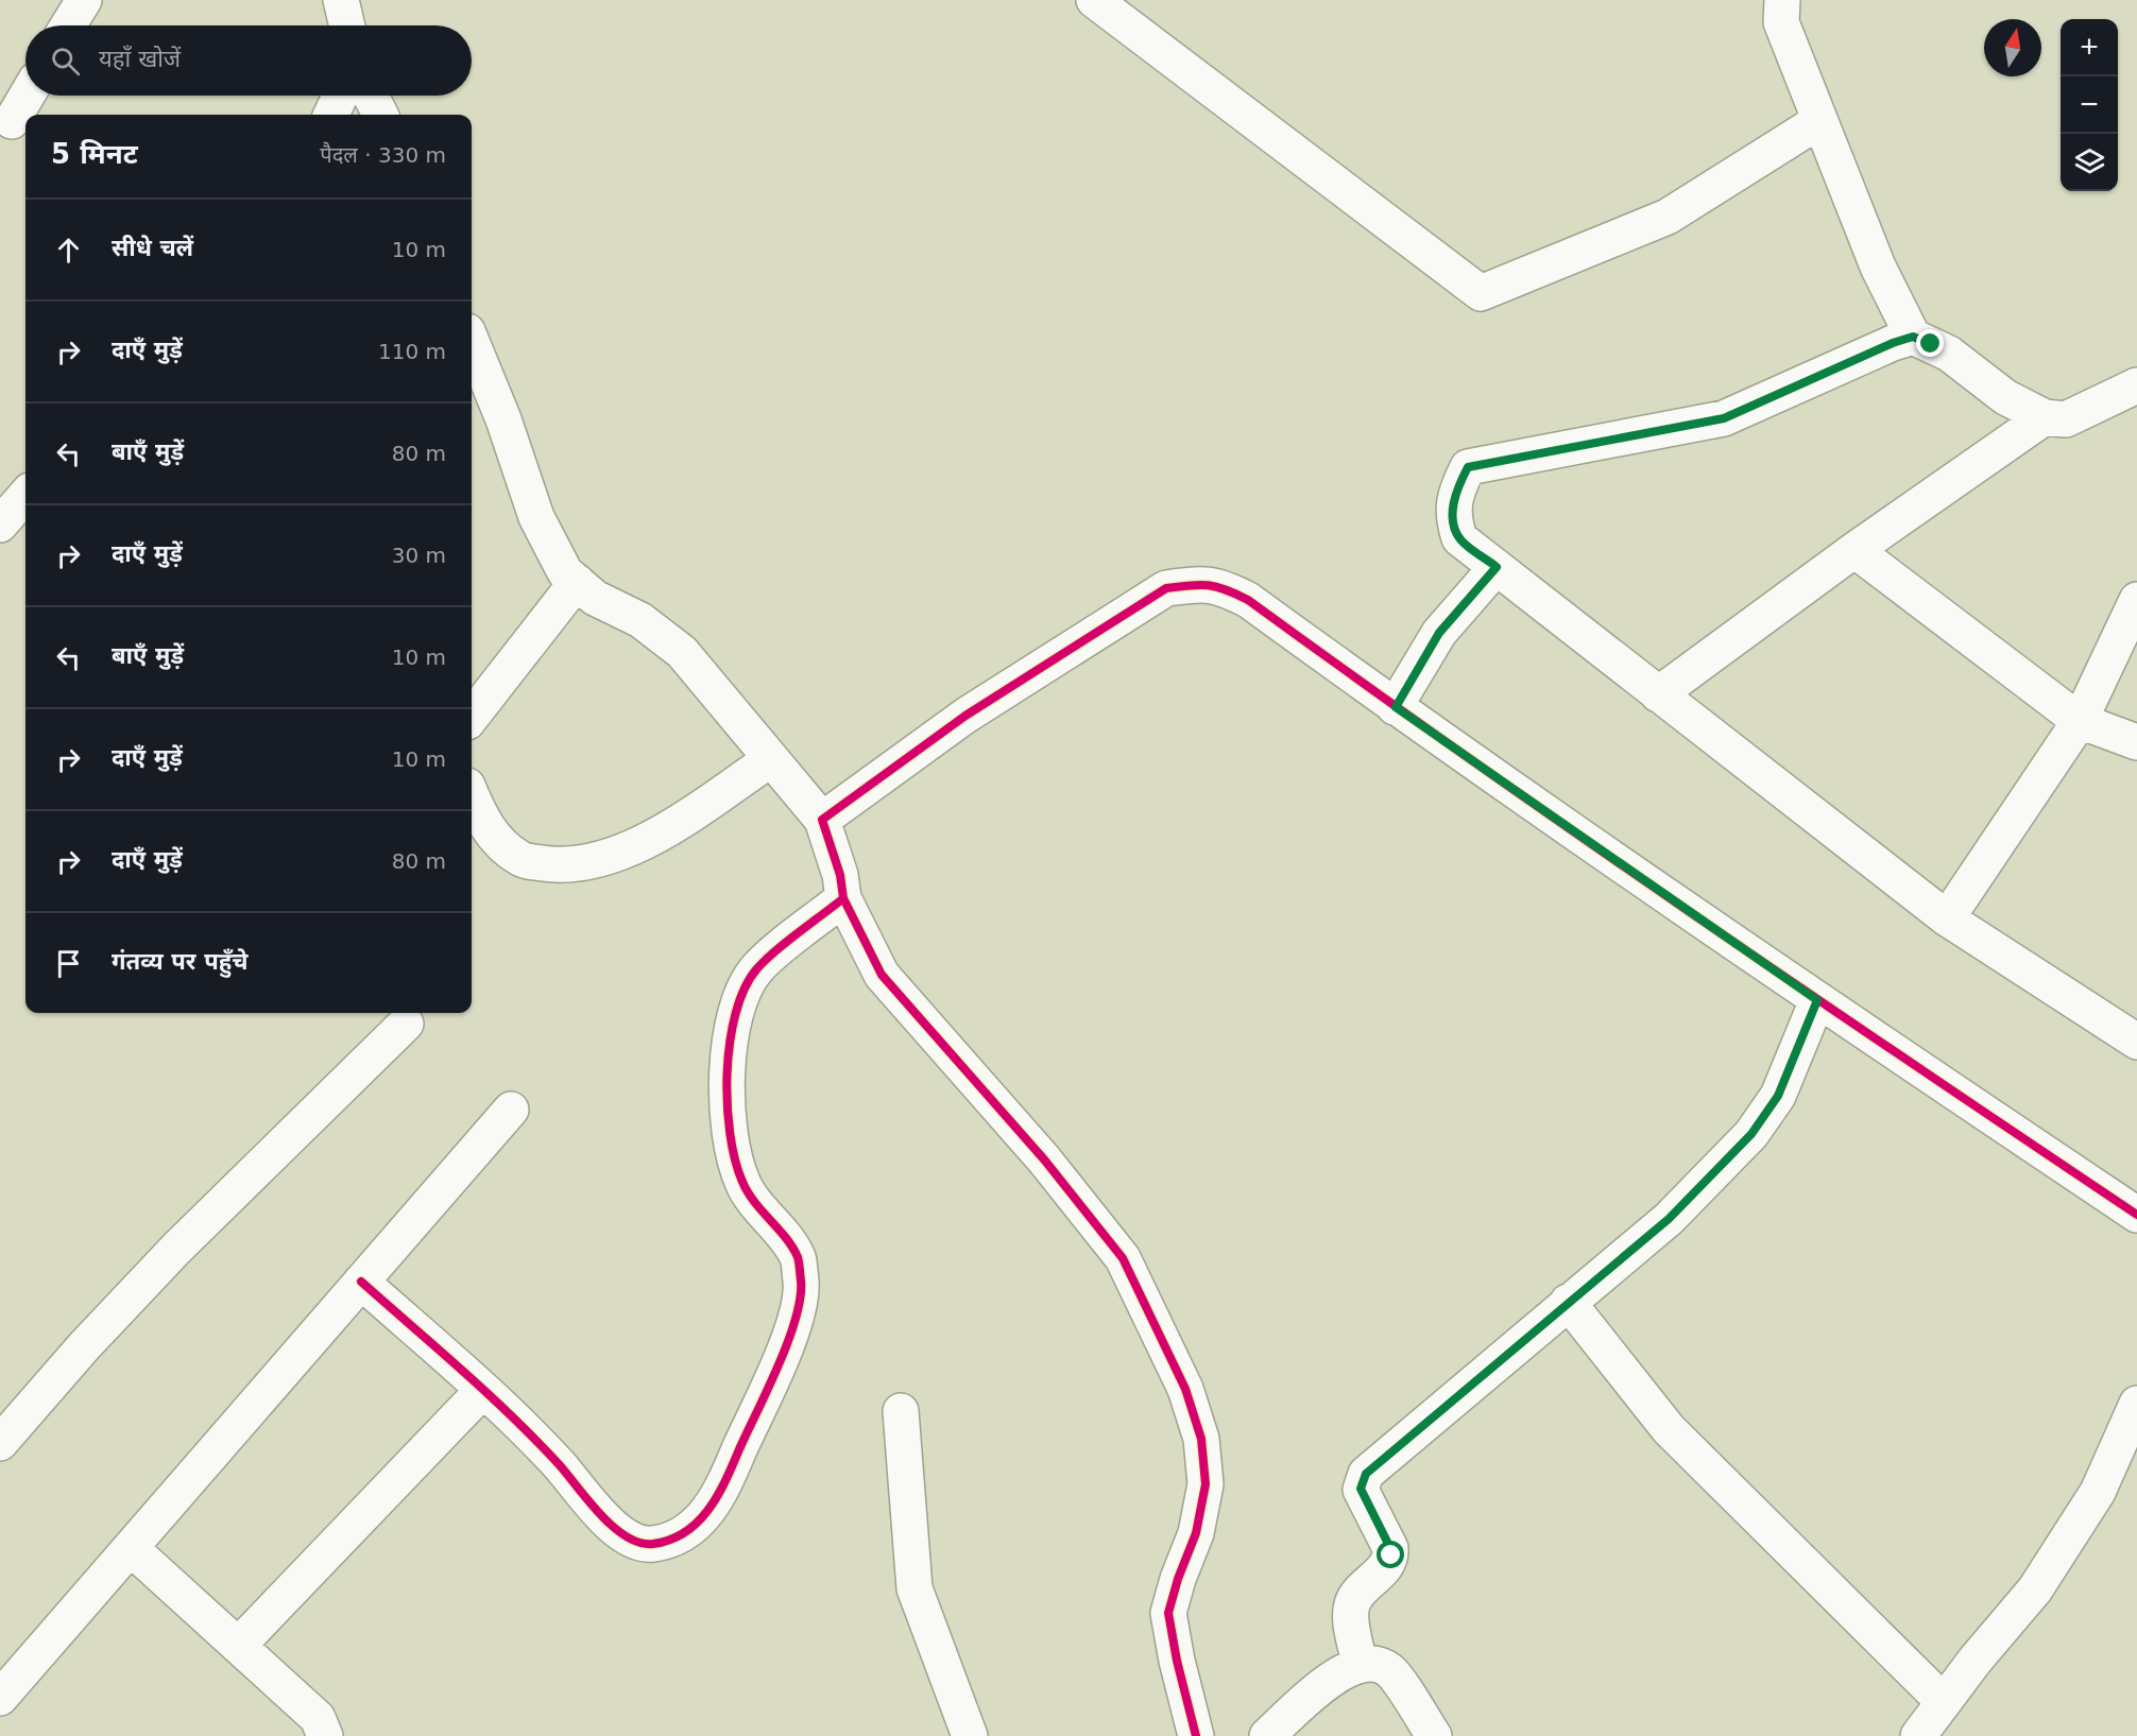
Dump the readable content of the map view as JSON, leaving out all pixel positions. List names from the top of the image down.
{
  "north": "top",
  "page": {
    "map_buttons": ["+", "−"],
    "search": "यहाँ खोजें",
    "heading": ["5 मिनट", "पैदल · 330 m"],
    "list": [
      ["सीधे चलें", "10 m"],
      ["दाएँ मुड़ें", "110 m"],
      ["बाएँ मुड़ें", "80 m"],
      ["दाएँ मुड़ें", "30 m"],
      ["बाएँ मुड़ें", "10 m"],
      ["दाएँ मुड़ें", "10 m"],
      ["दाएँ मुड़ें", "80 m"],
      "गंतव्य पर पहुँचे"
    ]
  }
}
